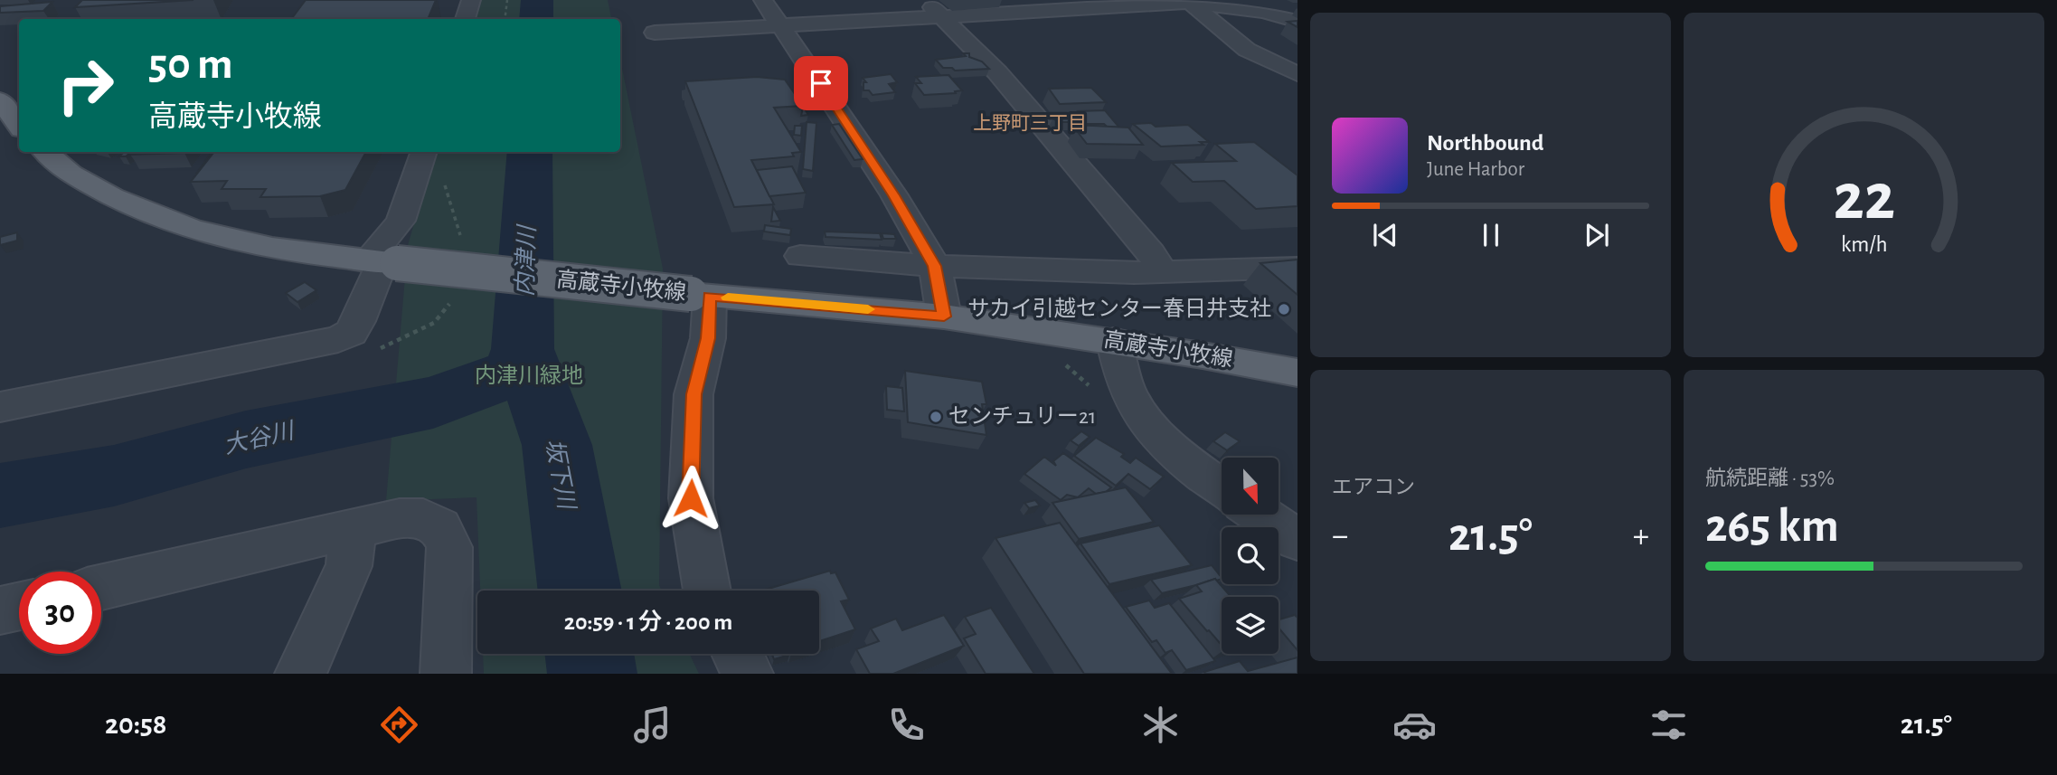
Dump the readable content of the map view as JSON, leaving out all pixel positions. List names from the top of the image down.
{
  "streets": {
    "main road": ["高蔵寺小牧線"]
  },
  "districts": ["上野町三丁目"],
  "water": ["内津川", "大谷川", "坂下川"],
  "parks": ["内津川緑地"],
  "places": ["サカイ引越センター春日井支社", "センチュリー21"],
  "north": "bottom",
  "page": {
    "turn": ["50 m", "高蔵寺小牧線"],
    "song": ["Northbound", "June Harbor"],
    "tile": [
      "エアコン",
      ["航続距離 · 53%", "265 km"]
    ],
    "heat": ["−", "21.5°", "+"],
    "limit": "30",
    "trip": "20:59 · 1 分 · 200 m",
    "tabs": ["20:58", "21.5°"],
    "gauge": ["22", "km/h"]
  }
}
